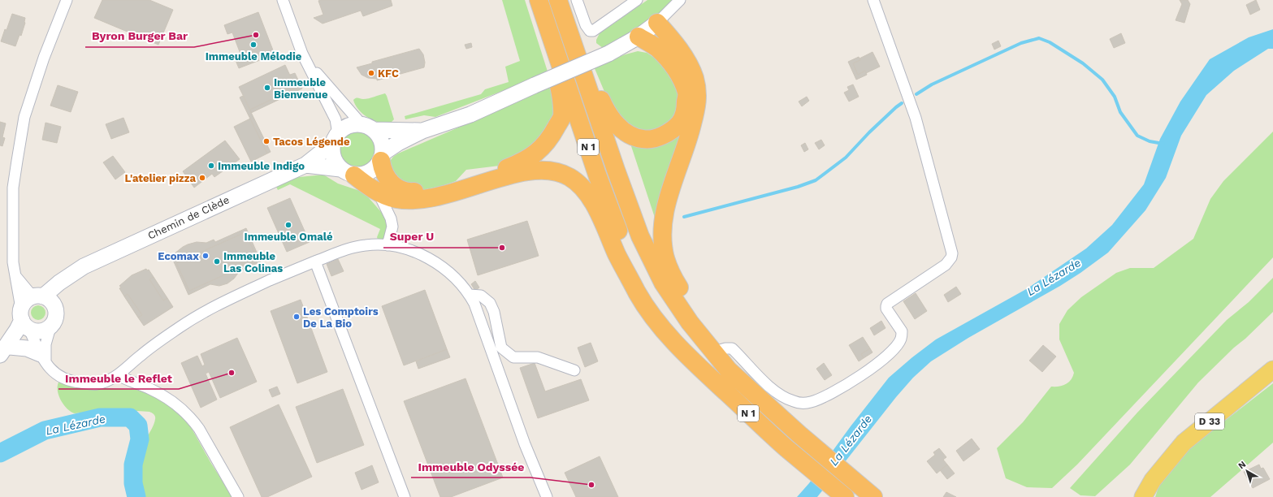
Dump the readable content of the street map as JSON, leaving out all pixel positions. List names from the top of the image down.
{
  "streets": {
    "highway": ["N 1"],
    "main road": ["Chemin de Clède", "D 33"]
  },
  "water": ["La Lézarde"],
  "places": [
    "Byron Burger Bar",
    "Immeuble Mélodie",
    "KFC",
    "Immeuble Bienvenue",
    "Tacos Légende",
    "Immeuble Indigo",
    "L'atelier pizza",
    "Immeuble Omalé",
    "Super U",
    "Ecomax",
    "Immeuble Las Colinas",
    "Les Comptoirs De La Bio",
    "Immeuble le Reflet",
    "Immeuble Odyssée"
  ],
  "north": "top left"
}
